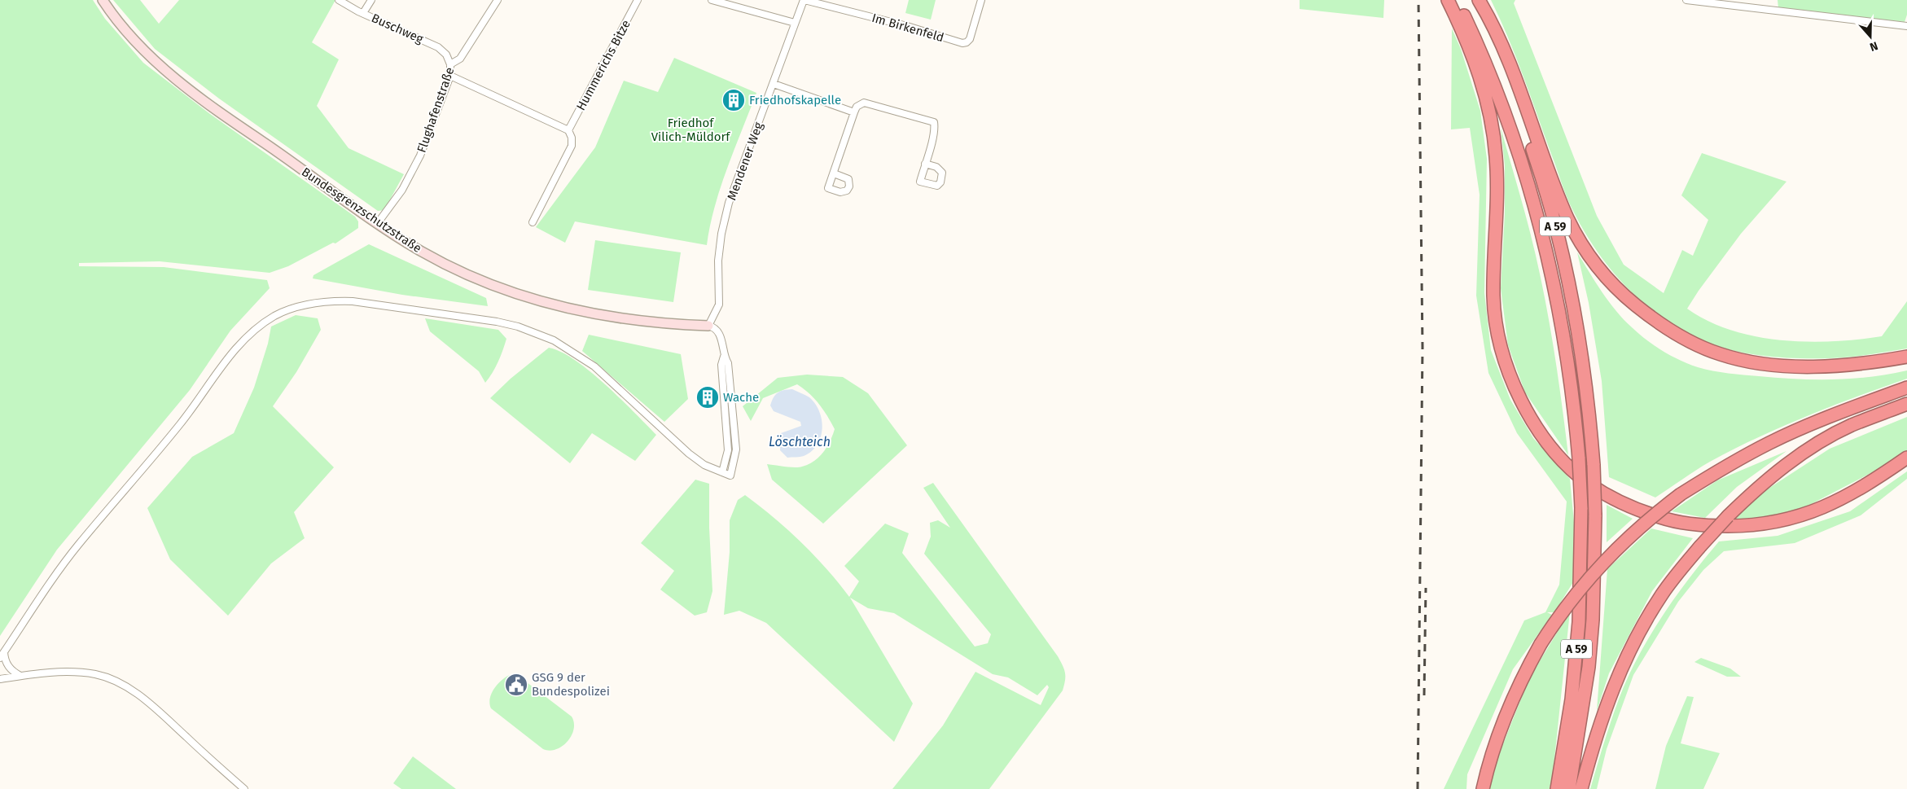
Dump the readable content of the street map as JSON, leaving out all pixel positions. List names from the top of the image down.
{
  "streets": {
    "highway": ["A 59"],
    "street": [
      "Im Birkenfeld",
      "Buschweg",
      "Hummerichs Bitze",
      "Flughafenstraße",
      "Mendener Weg",
      "Bundesgrenzschutzstraße"
    ]
  },
  "crossings": [
    ["Im Birkenfeld", "Mendener Weg"],
    ["Buschweg", "Flughafenstraße"],
    ["Flughafenstraße", "Bundesgrenzschutzstraße"],
    ["Mendener Weg", "Bundesgrenzschutzstraße"]
  ],
  "water": ["Löschteich"],
  "parks": ["Friedhof Vilich-Müldorf"],
  "places": {
    "building": ["Friedhofskapelle", "Wache"],
    "public building": ["GSG 9 der Bundespolizei"]
  },
  "north": "bottom"
}
